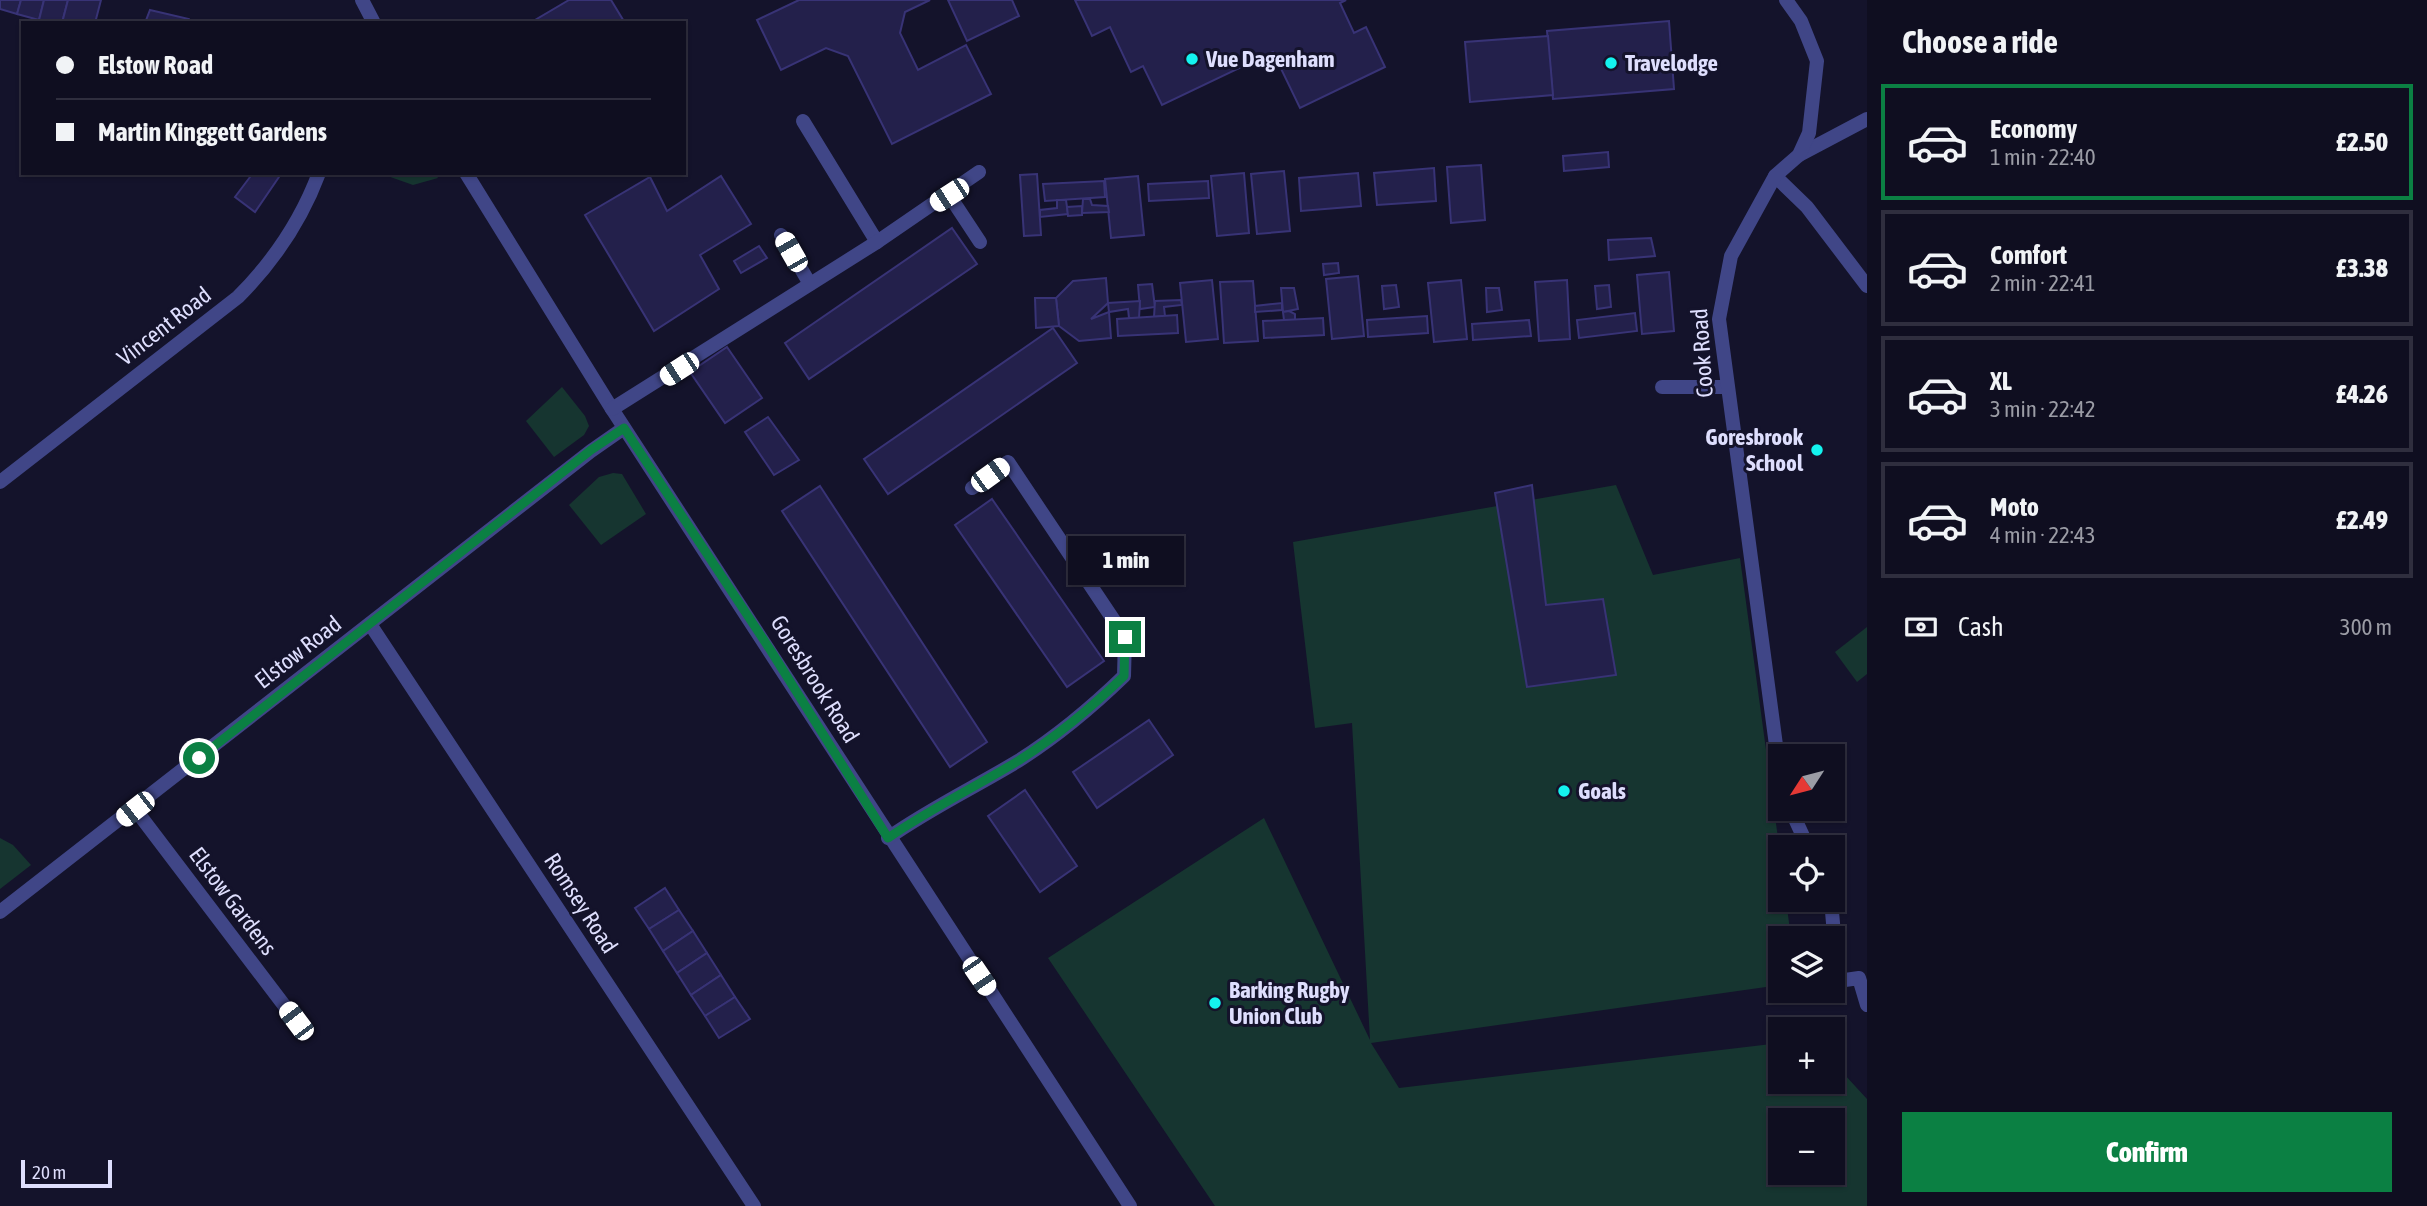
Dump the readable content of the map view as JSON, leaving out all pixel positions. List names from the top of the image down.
{
  "streets": {
    "street": [
      "Vincent Road",
      "Cook Road",
      "Elstow Road",
      "Goresbrook Road",
      "Elstow Gardens",
      "Romsey Road"
    ]
  },
  "crossings": [
    ["Elstow Road", "Goresbrook Road"],
    ["Elstow Road", "Elstow Gardens"],
    ["Elstow Road", "Romsey Road"]
  ],
  "places": [
    "Vue Dagenham",
    "Travelodge",
    "Goresbrook School",
    "Goals",
    "Barking Rugby Union Club"
  ],
  "scale_bar": "20 m",
  "north": "bottom left",
  "page": {
    "heading": "Choose a ride",
    "banner": ["Elstow Road", "Martin Kinggett Gardens"],
    "list": [
      {
        "name": "Economy",
        "note": "1 min · 22:40",
        "value": "£2.50"
      },
      {
        "name": "Comfort",
        "note": "2 min · 22:41",
        "value": "£3.38"
      },
      {
        "name": "XL",
        "note": "3 min · 22:42",
        "value": "£4.26"
      },
      {
        "name": "Moto",
        "note": "4 min · 22:43",
        "value": "£2.49"
      }
    ],
    "bubble": "1 min",
    "pay": ["Cash", "300 m"],
    "map_buttons": ["+", "−"],
    "buttons": "Confirm",
    "scale": "20 m"
  }
}
